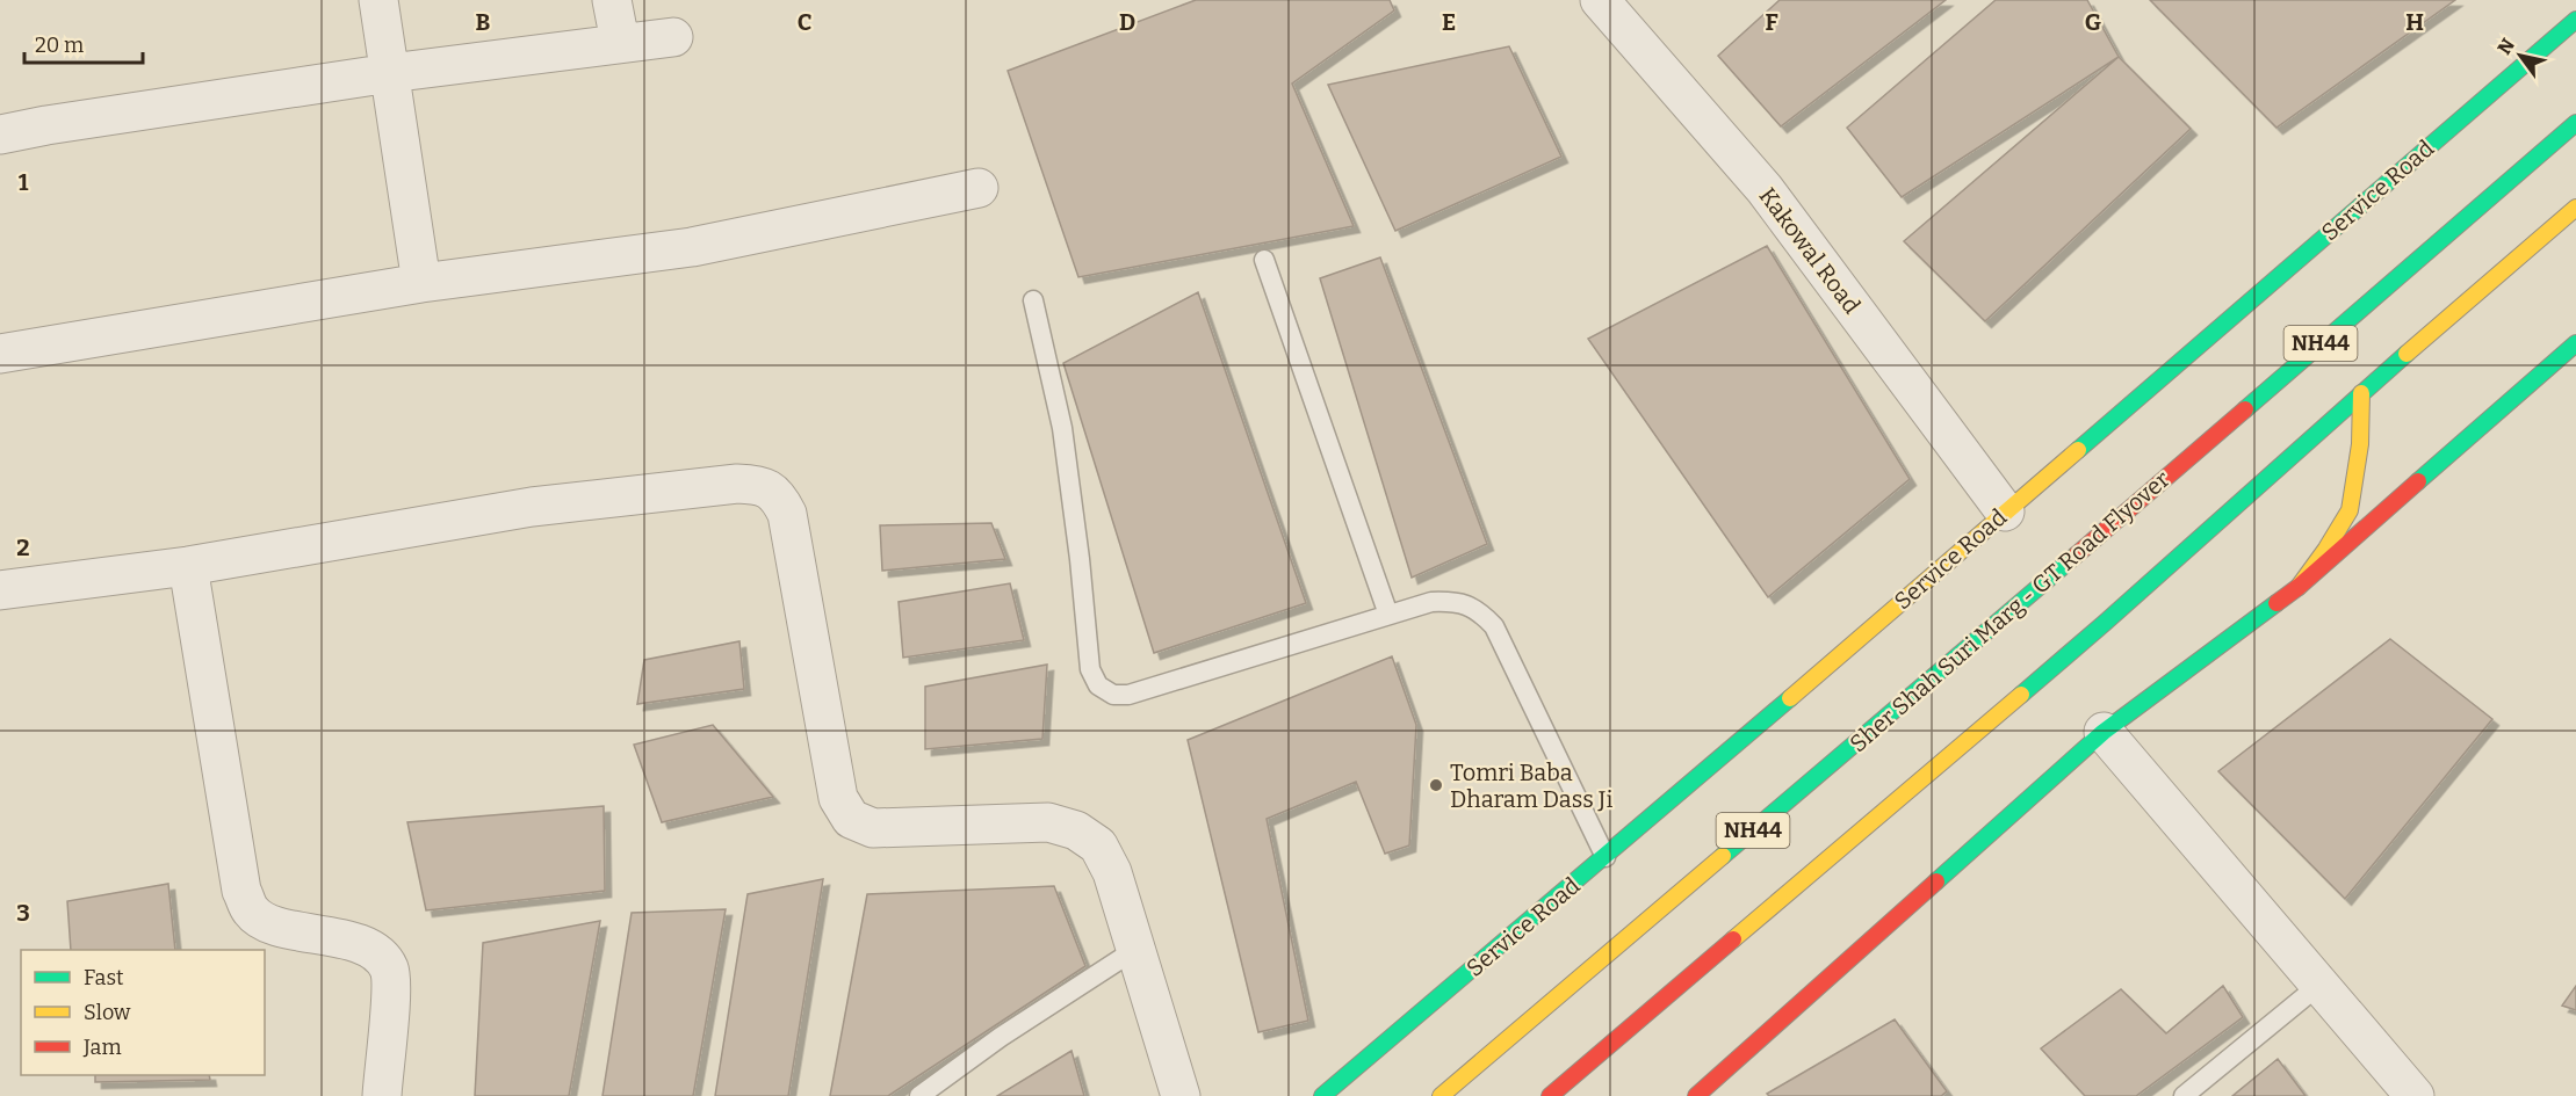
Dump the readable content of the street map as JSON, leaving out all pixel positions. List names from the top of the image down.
{
  "streets": {
    "main road": ["Service Road", "NH44", "Sher Shah Suri Marg - GT Road Flyover"],
    "street": ["Kakowal Road"]
  },
  "crossings": [
    ["Service Road", "Kakowal Road"]
  ],
  "places": ["Tomri Baba Dharam Dass Ji"],
  "legend": ["Fast", "Slow", "Jam"],
  "scale_bar": "20 m",
  "north": "top left",
  "grid": {
    "columns": [
      "B",
      "C",
      "D",
      "E",
      "F",
      "G",
      "H"
    ],
    "rows": ["1", "2", "3"]
  }
}
